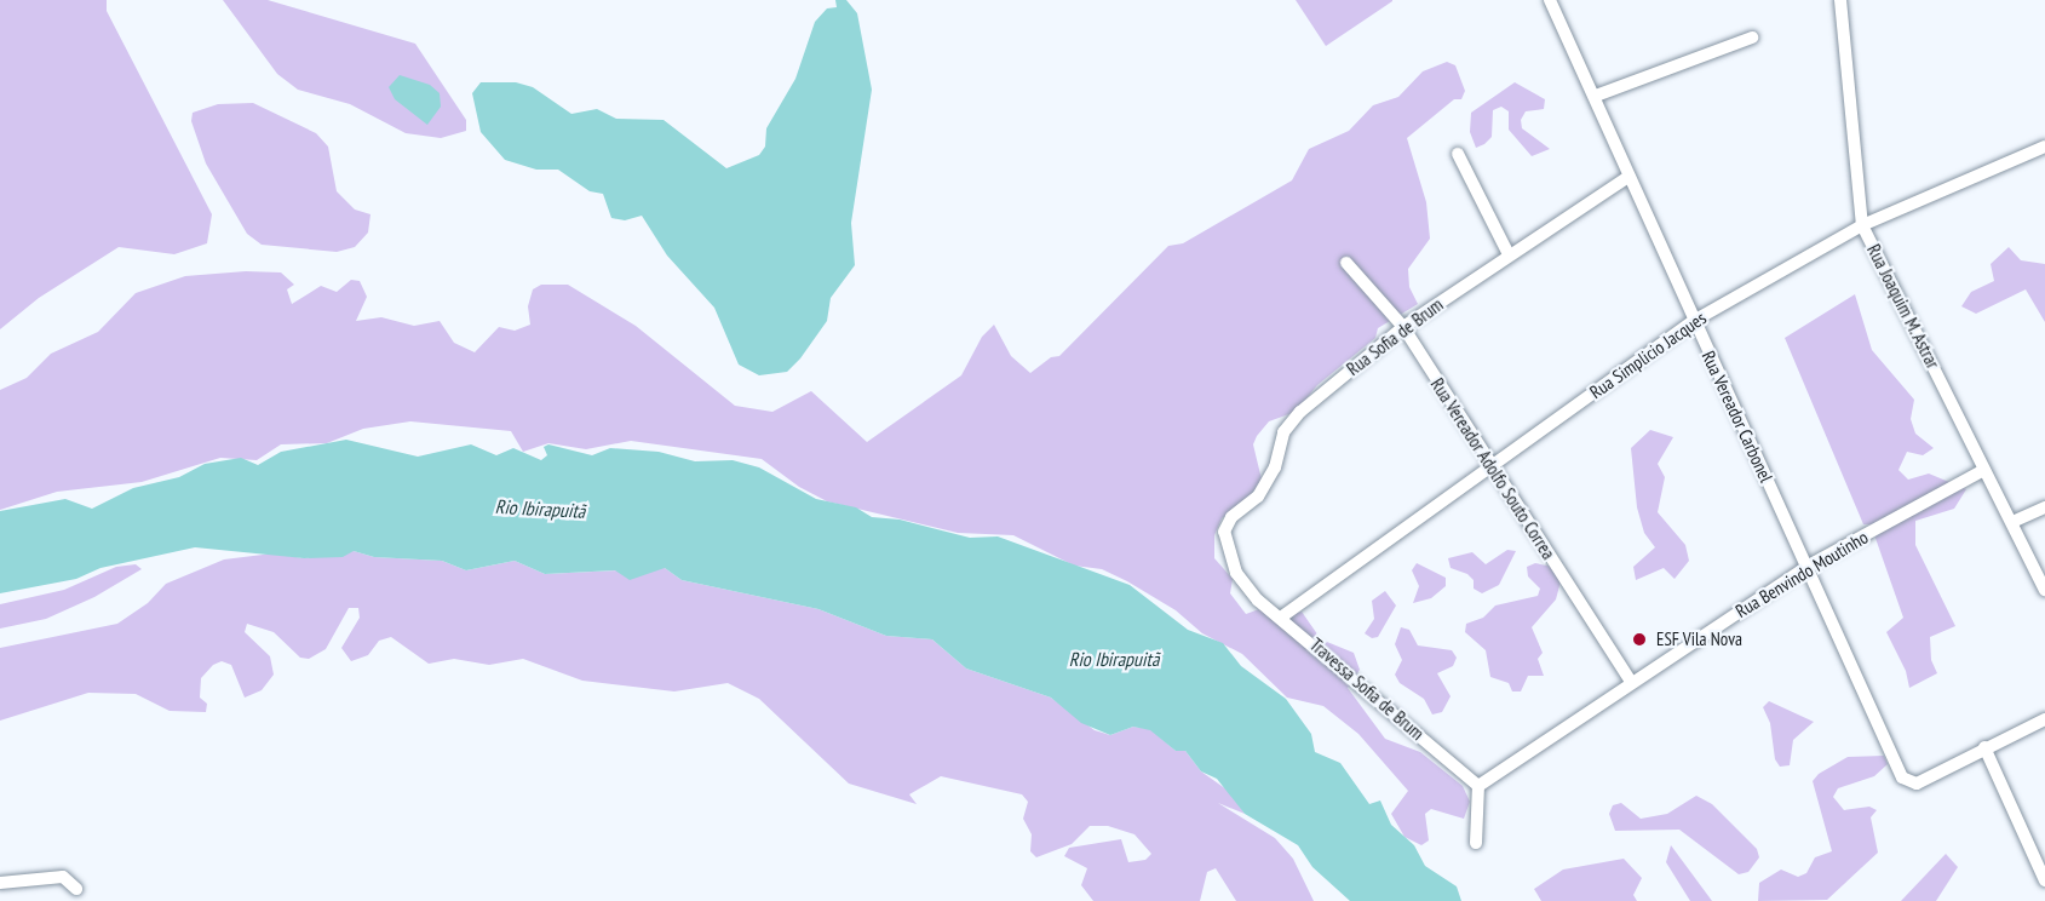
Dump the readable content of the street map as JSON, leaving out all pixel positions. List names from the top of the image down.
{
  "streets": {
    "street": [
      "Rua Joaquim M. Astrar",
      "Rua Sofia de Brum",
      "Rua Simplicio Jacques",
      "Rua Vereador Carbonel",
      "Rua Vereador Adolfo Souto Correa",
      "Rua Benvindo Moutinho",
      "Travessa Sofia de Brum"
    ]
  },
  "crossings": [
    ["Rua Joaquim M. Astrar", "Rua Simplicio Jacques"],
    ["Rua Joaquim M. Astrar", "Rua Benvindo Moutinho"],
    ["Rua Sofia de Brum", "Rua Vereador Carbonel"],
    ["Rua Sofia de Brum", "Rua Vereador Adolfo Souto Correa"],
    ["Rua Sofia de Brum", "Travessa Sofia de Brum"],
    ["Rua Simplicio Jacques", "Rua Vereador Carbonel"],
    ["Rua Simplicio Jacques", "Rua Vereador Adolfo Souto Correa"],
    ["Rua Simplicio Jacques", "Travessa Sofia de Brum"],
    ["Rua Vereador Carbonel", "Rua Benvindo Moutinho"],
    ["Rua Vereador Adolfo Souto Correa", "Rua Benvindo Moutinho"],
    ["Rua Benvindo Moutinho", "Travessa Sofia de Brum"]
  ],
  "water": ["Rio Ibirapuitã"],
  "places": ["ESF Vila Nova"]
}
